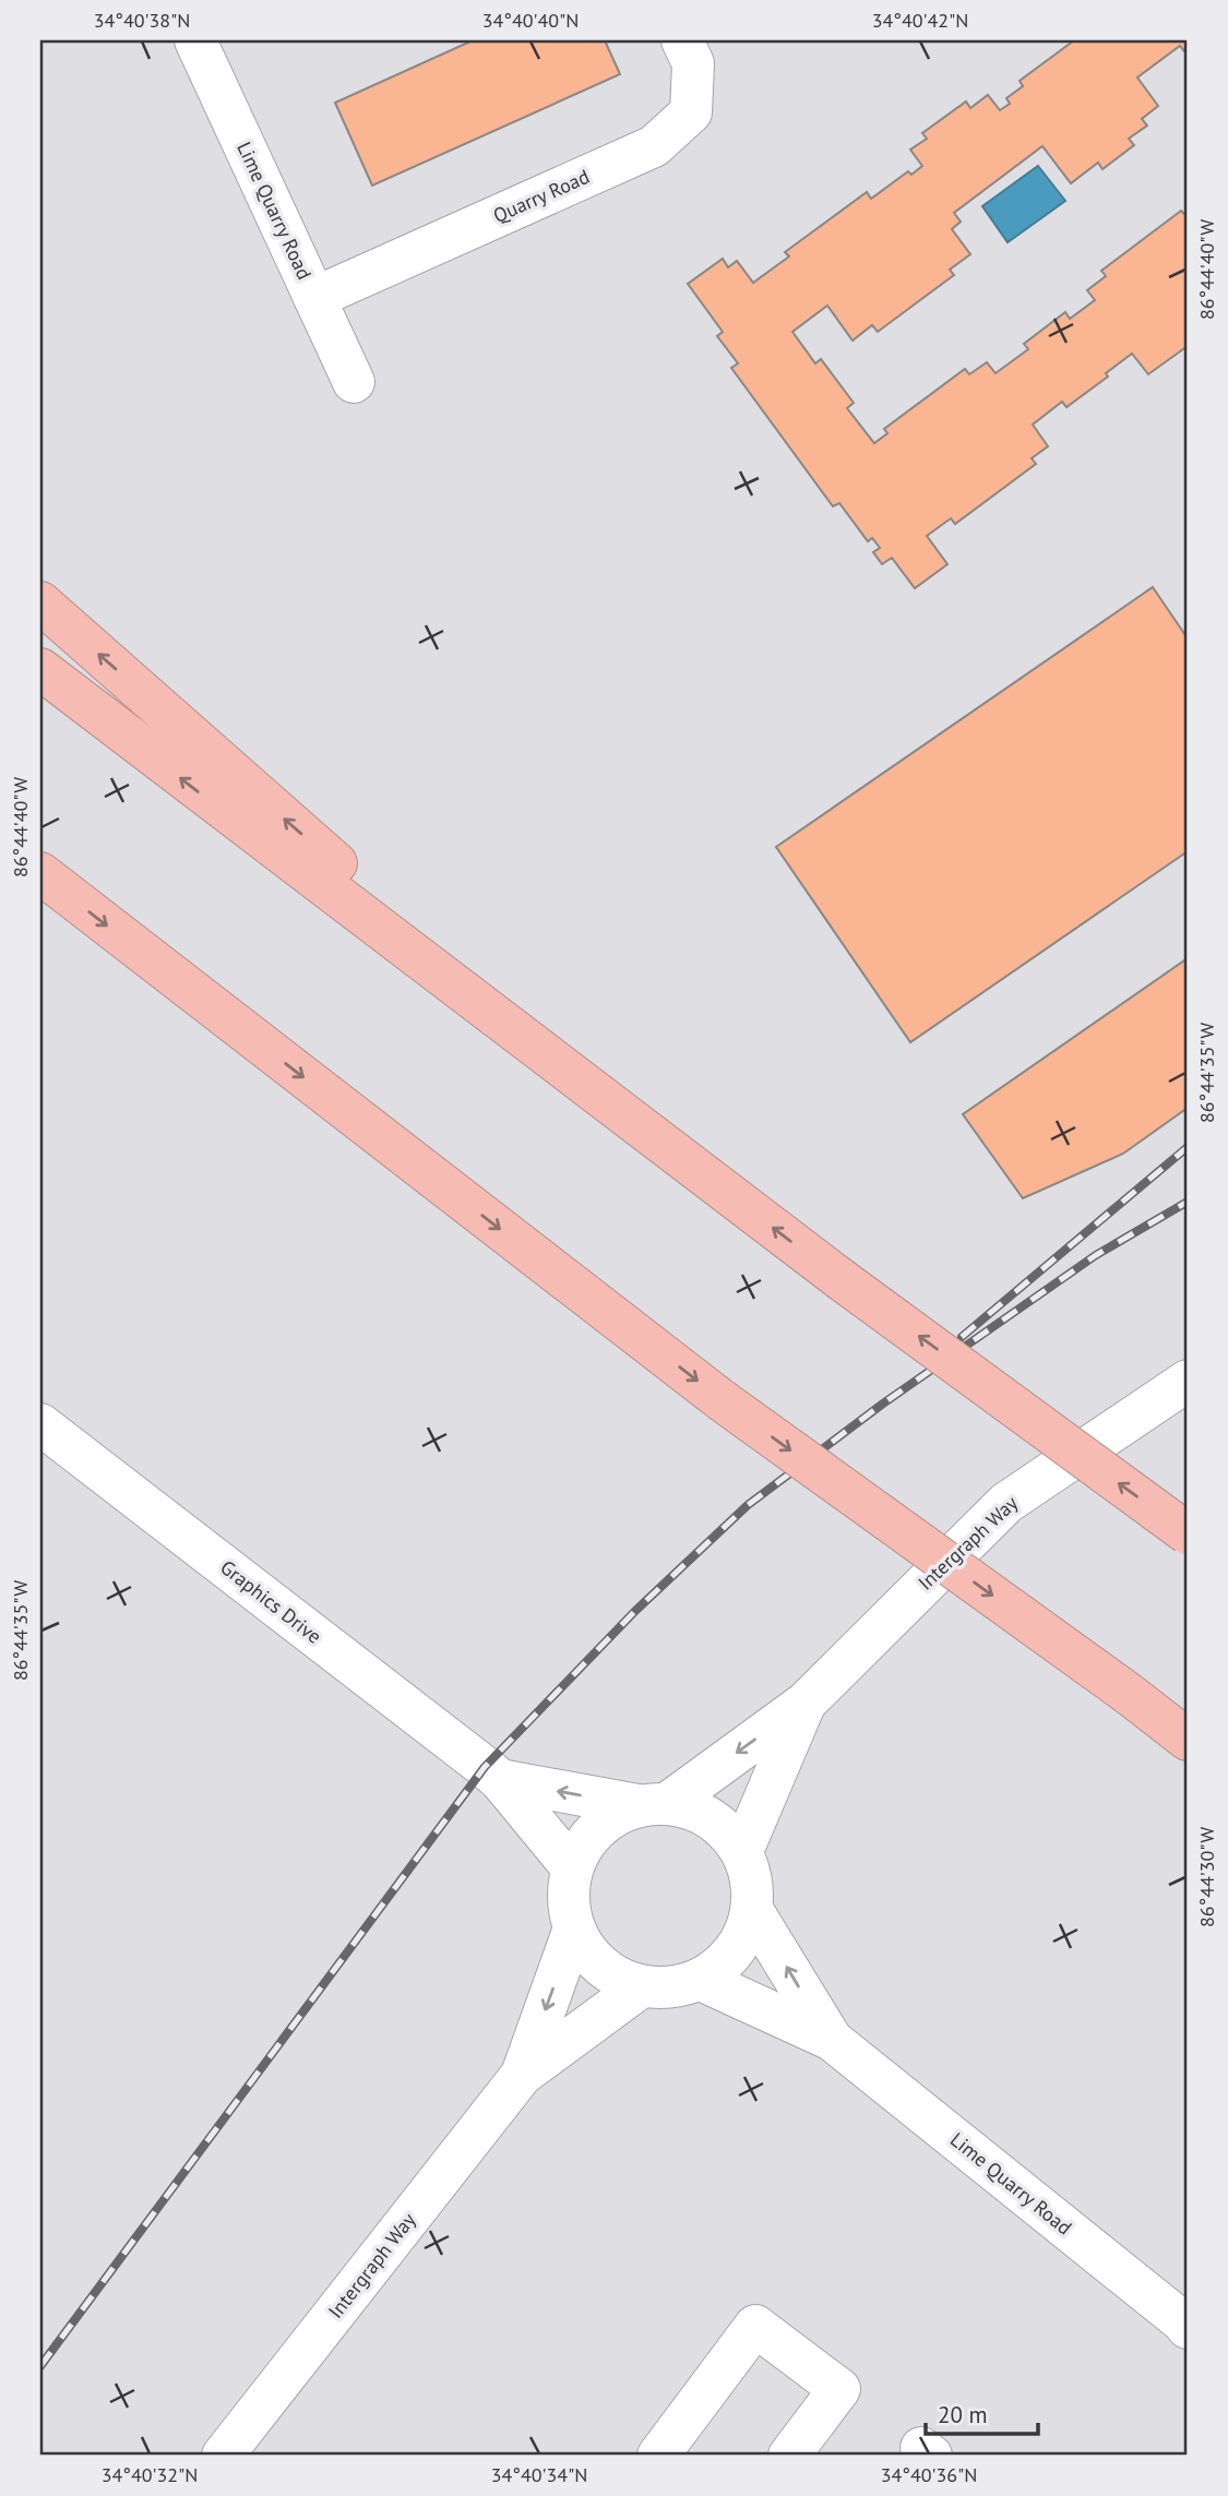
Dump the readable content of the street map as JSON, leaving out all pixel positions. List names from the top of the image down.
{
  "streets": {
    "street": [
      "Quarry Road",
      "Lime Quarry Road",
      "Intergraph Way",
      "Graphics Drive"
    ]
  },
  "crossings": [
    ["Quarry Road", "Lime Quarry Road"],
    ["Lime Quarry Road", "Intergraph Way"],
    ["Lime Quarry Road", "Graphics Drive"],
    ["Intergraph Way", "Graphics Drive"]
  ],
  "scale_bar": "20 m",
  "coordinates": [
    "34°40'38\"N",
    "34°40'40\"N",
    "34°40'42\"N",
    "86°44'40\"W",
    "86°44'35\"W",
    "86°44'30\"W",
    "34°40'32\"N",
    "34°40'34\"N",
    "34°40'36\"N"
  ]
}
